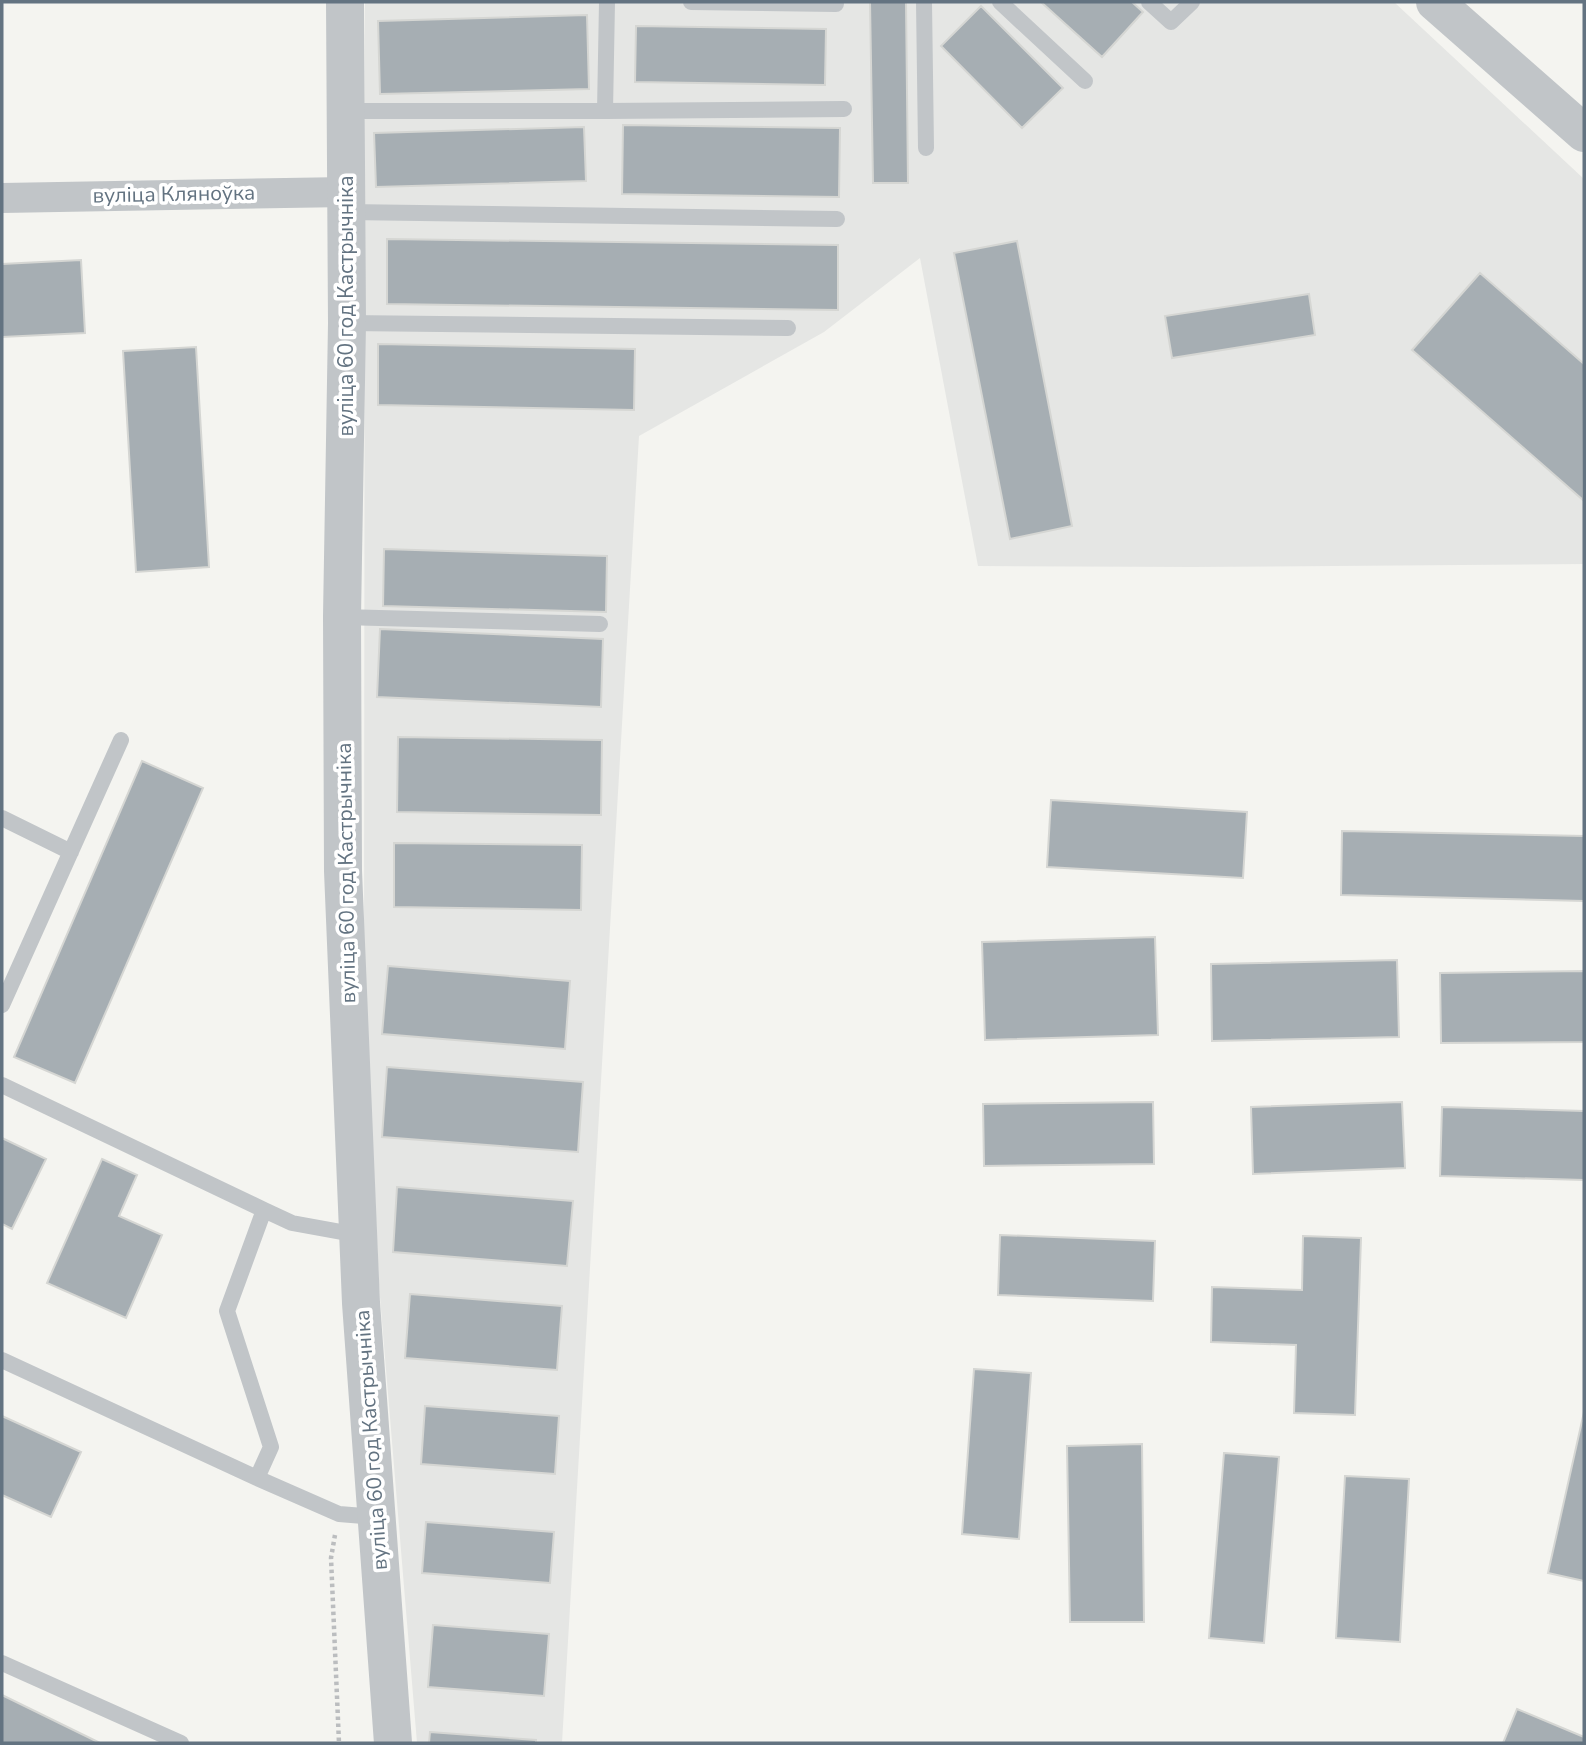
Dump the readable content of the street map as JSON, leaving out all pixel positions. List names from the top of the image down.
{
  "streets": {
    "street": ["вуліца Кляноўка", "вуліца 60 год Кастрычніка"]
  },
  "crossings": [
    ["вуліца Кляноўка", "вуліца 60 год Кастрычніка"]
  ]
}
